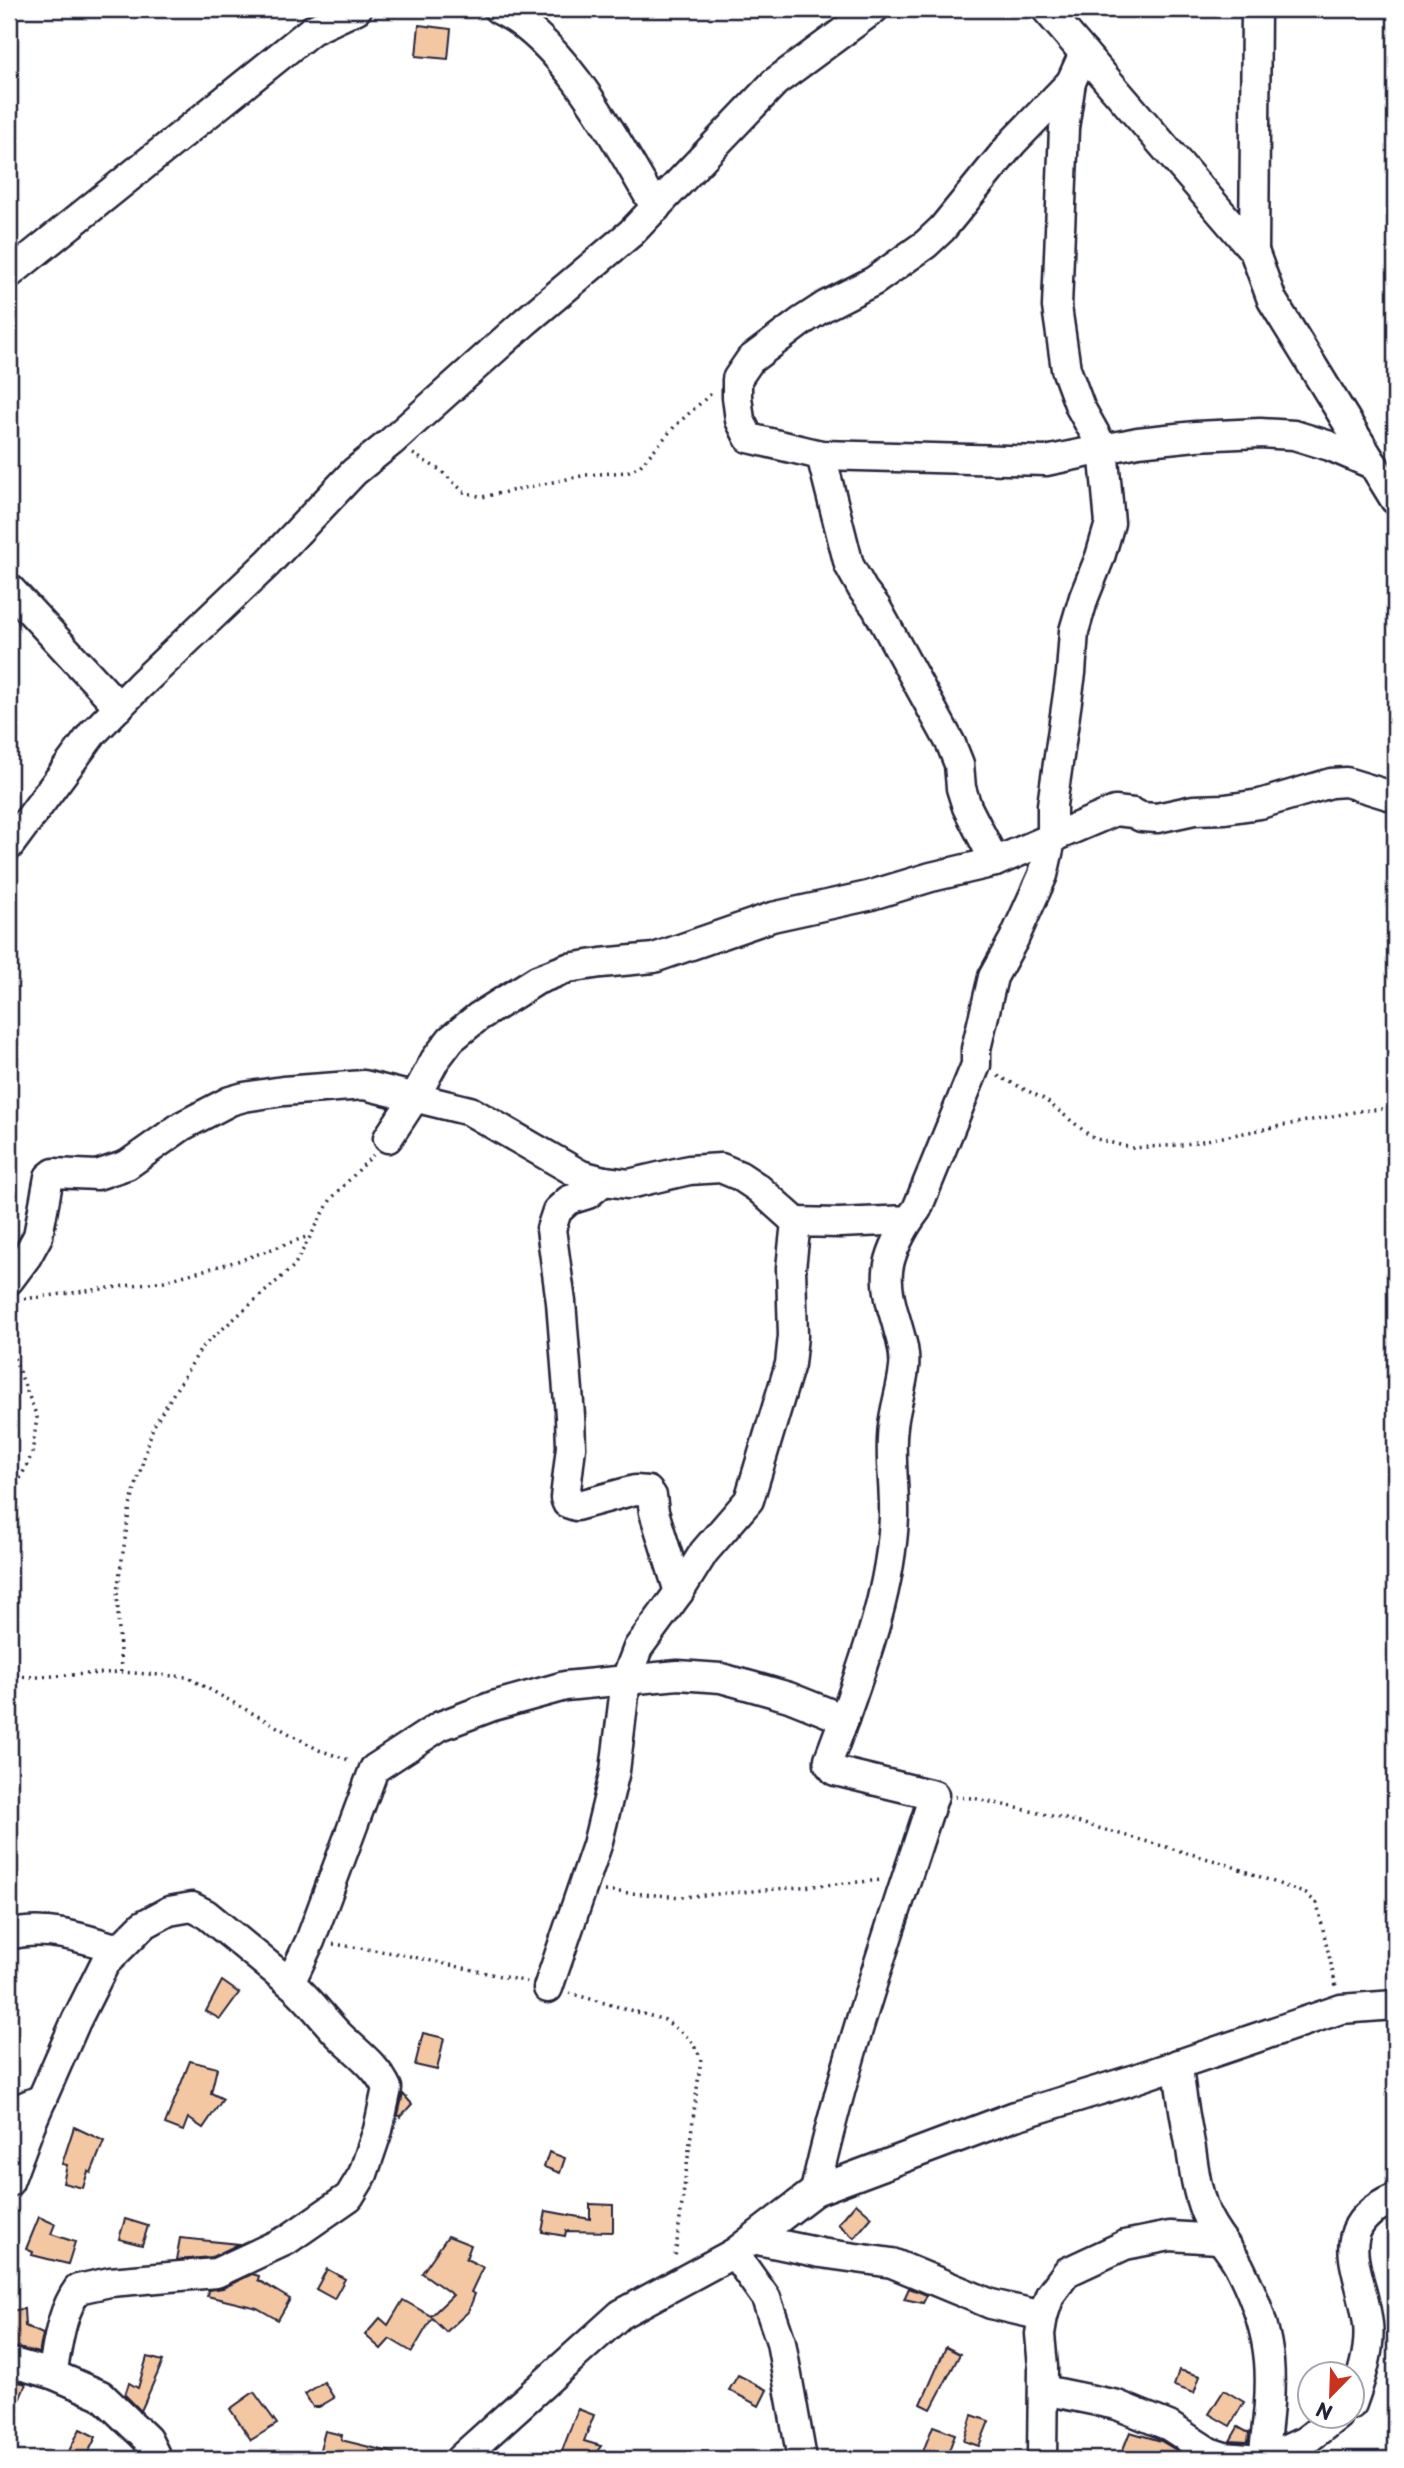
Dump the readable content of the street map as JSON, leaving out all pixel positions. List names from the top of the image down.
{
  "north": "bottom left"
}
